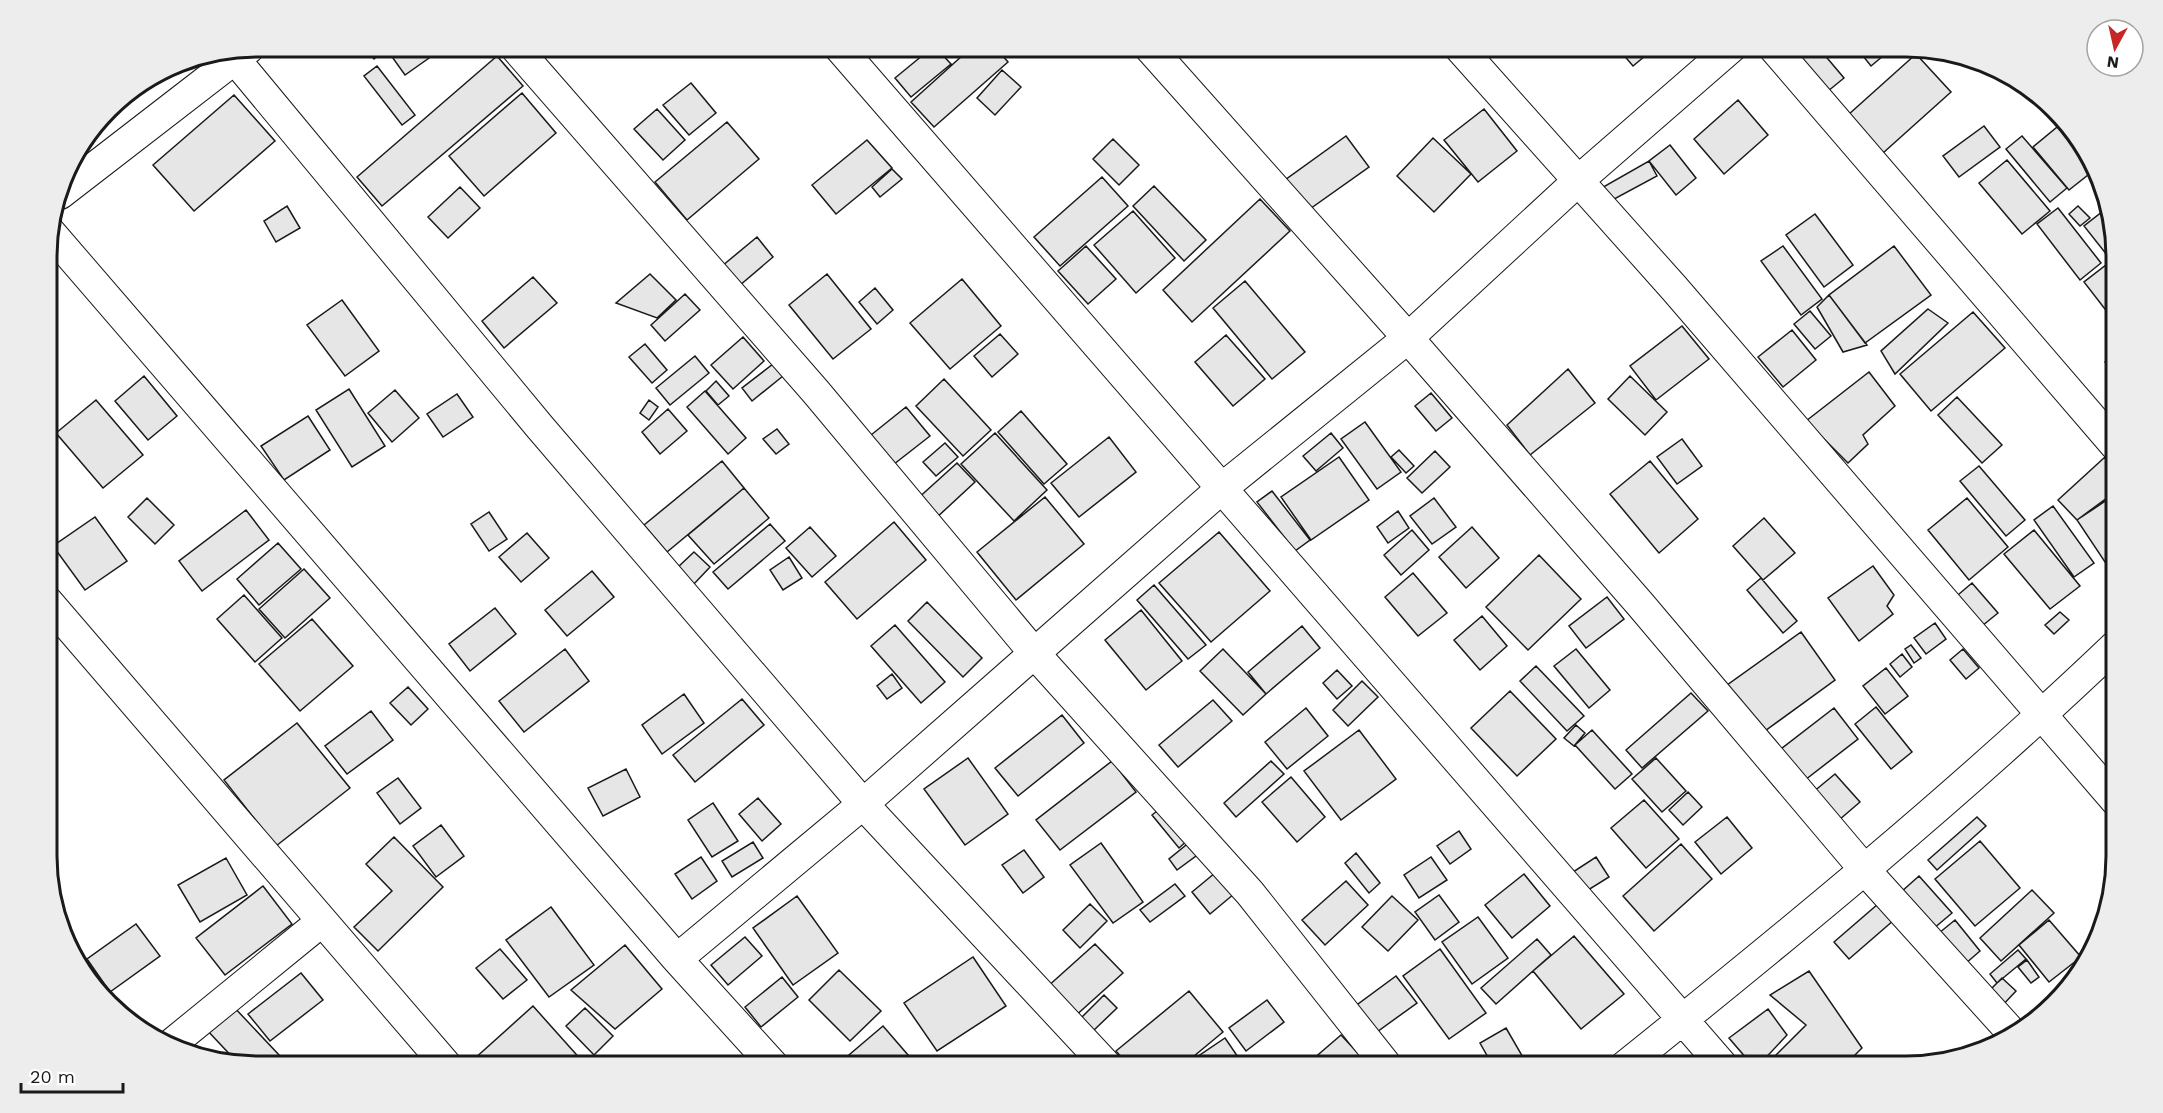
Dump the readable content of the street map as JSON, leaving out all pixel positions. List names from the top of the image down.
{
  "scale_bar": "20 m",
  "north": "bottom"
}
